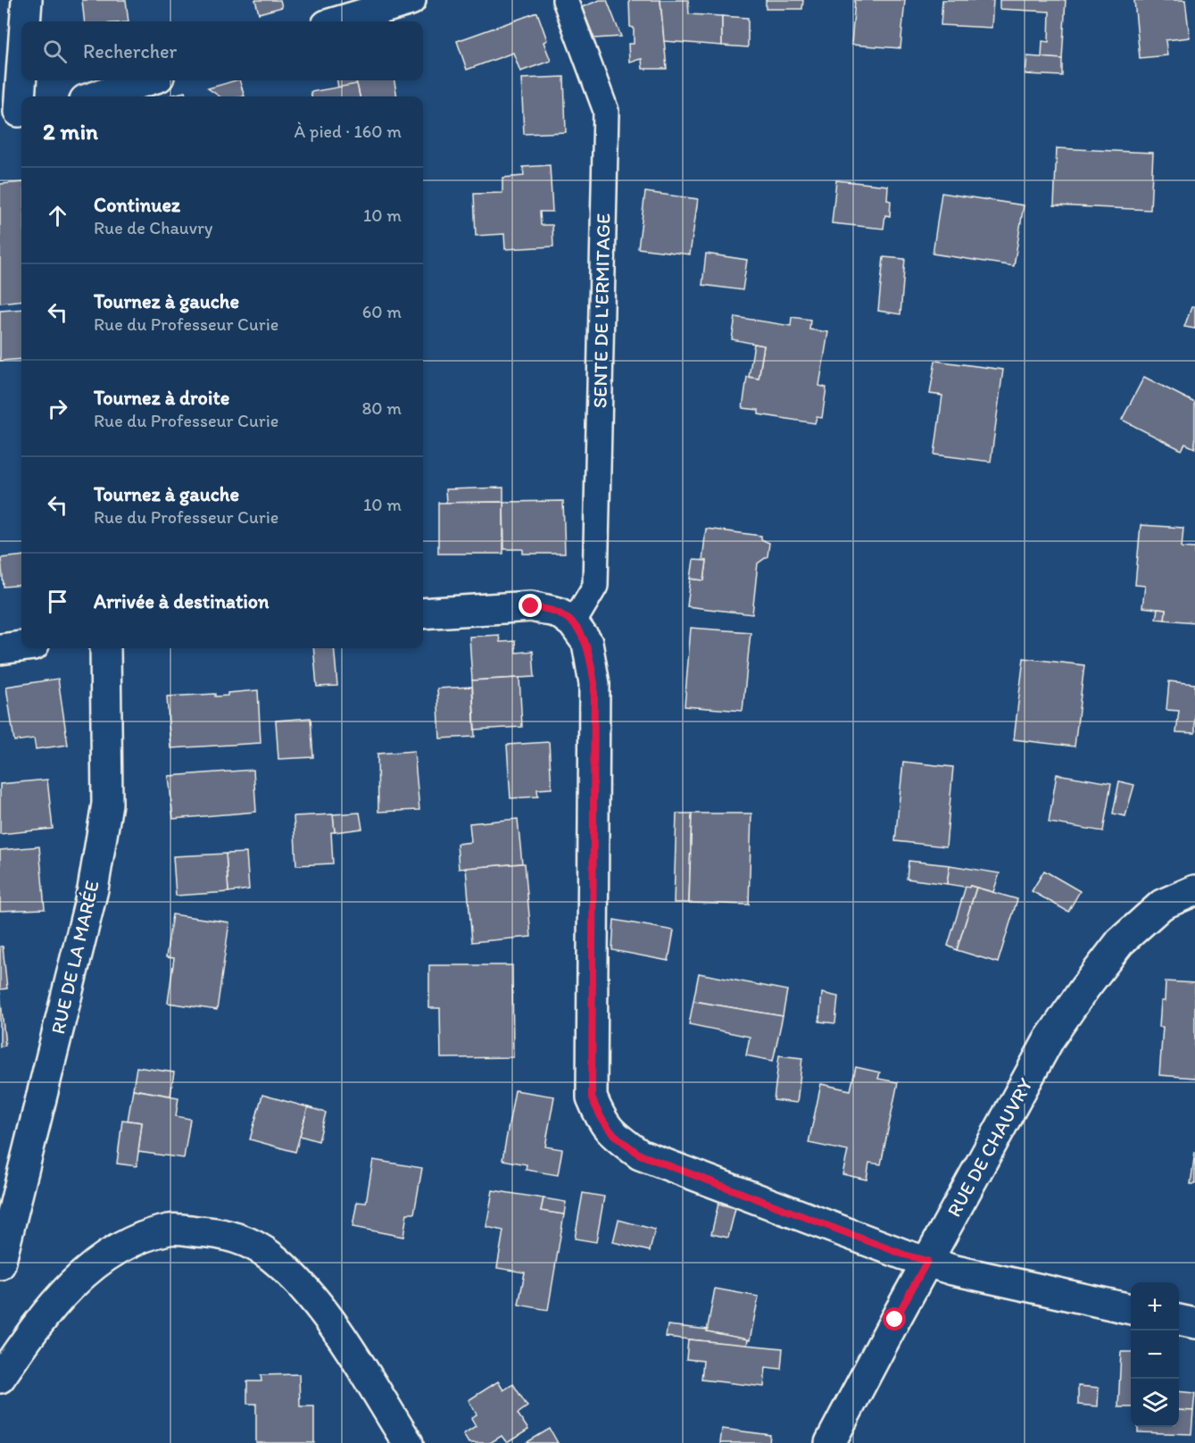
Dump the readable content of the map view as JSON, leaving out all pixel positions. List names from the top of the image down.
{
  "streets": {
    "street": ["RUE DE LA MARÉE", "RUE DE CHAUVRY"],
    "lane": ["SENTE DE L'ERMITAGE"]
  },
  "page": {
    "search": "Rechercher",
    "heading": ["2 min", "À pied · 160 m"],
    "list": [
      ["Continuez", "Rue de Chauvry", "10 m"],
      ["Tournez à gauche", "Rue du Professeur Curie", "60 m"],
      ["Tournez à droite", "Rue du Professeur Curie", "80 m"],
      ["Tournez à gauche", "Rue du Professeur Curie", "10 m"],
      "Arrivée à destination"
    ],
    "map_buttons": ["+", "−"]
  }
}
